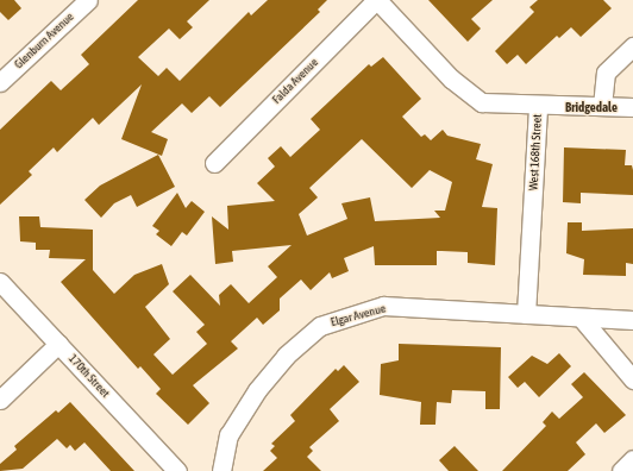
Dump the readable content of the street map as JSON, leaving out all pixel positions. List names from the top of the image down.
{
  "streets": {
    "street": [
      "Glenburn Avenue",
      "Falda Avenue",
      "West 168th Street",
      "Elgar Avenue",
      "170th Street"
    ]
  },
  "crossings": [
    ["Falda Avenue", "West 168th Street"],
    ["West 168th Street", "Elgar Avenue"]
  ],
  "districts": ["Bridgedale"]
}
